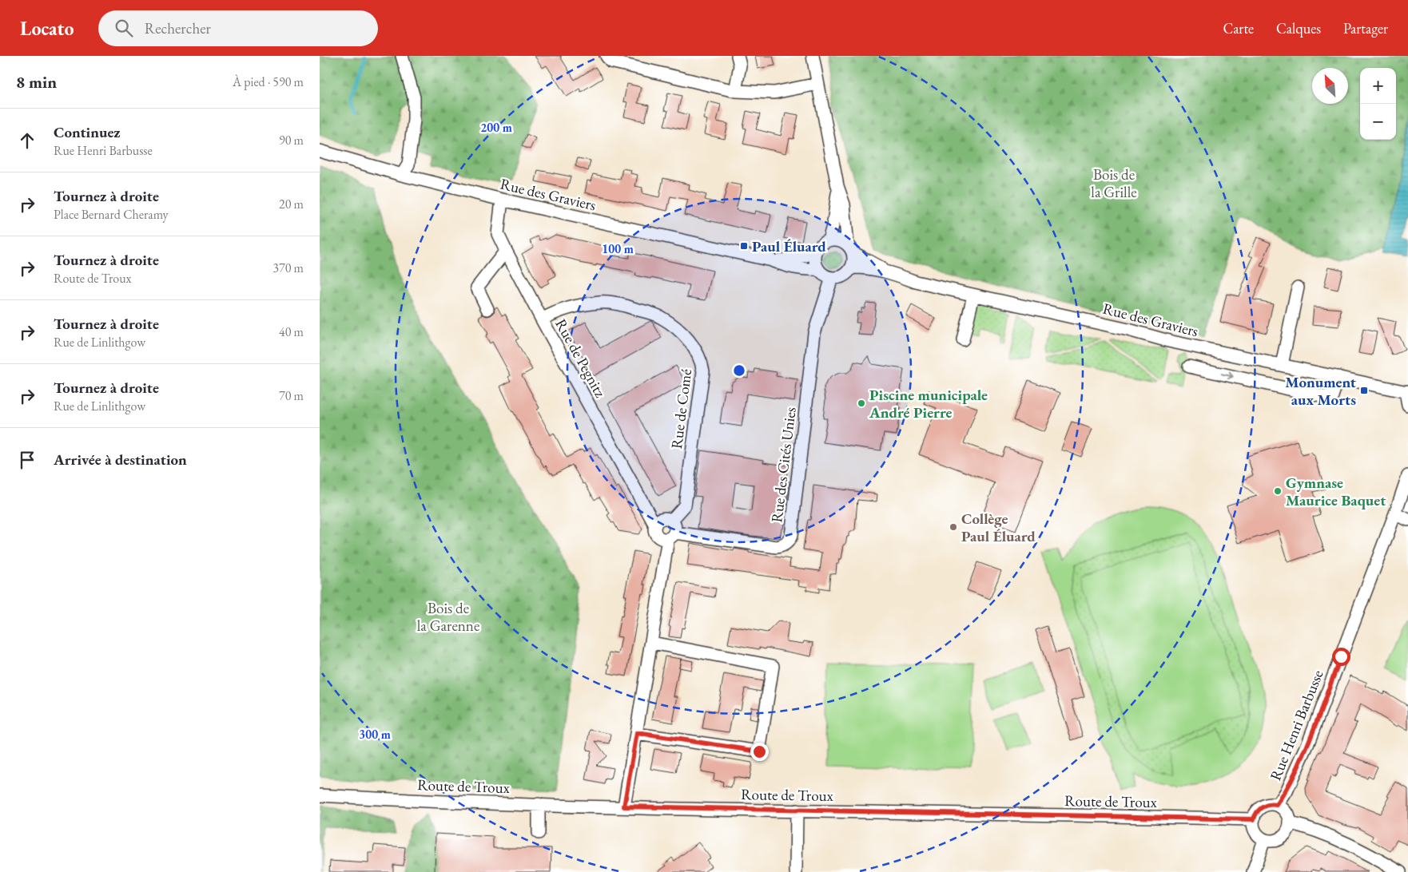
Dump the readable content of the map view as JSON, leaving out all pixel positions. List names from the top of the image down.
{
  "streets": {
    "street": [
      "Rue des Graviers",
      "Rue de Pegnitz",
      "Rue de Comé",
      "Rue des Cités Unies",
      "Rue Henri Barbusse",
      "Route de Troux"
    ]
  },
  "crossings": [
    ["Rue des Graviers", "Rue de Pegnitz"],
    ["Rue des Graviers", "Rue des Cités Unies"],
    ["Rue de Pegnitz", "Rue de Comé"],
    ["Rue de Pegnitz", "Rue des Cités Unies"],
    ["Rue de Comé", "Rue des Cités Unies"],
    ["Rue Henri Barbusse", "Route de Troux"]
  ],
  "parks": ["Bois de la Grille", "Bois de la Garenne"],
  "places": {
    "transit": ["Paul Éluard", "Monument aux Morts"],
    "other": ["Piscine municipale André Pierre", "Gymnase Maurice Baquet", "Collège Paul Éluard"]
  },
  "north": "top left",
  "page": {
    "header": "Locato",
    "search": "Rechercher",
    "nav": ["Carte", "Calques", "Partager"],
    "heading": ["8 min", "À pied · 590 m"],
    "map_buttons": ["+", "−"],
    "list": [
      ["Continuez", "Rue Henri Barbusse", "90 m"],
      ["Tournez à droite", "Place Bernard Cheramy", "20 m"],
      ["Tournez à droite", "Route de Troux", "370 m"],
      ["Tournez à droite", "Rue de Linlithgow", "40 m"],
      ["Tournez à droite", "Rue de Linlithgow", "70 m"],
      "Arrivée à destination"
    ]
  },
  "rings": ["200 m", "100 m", "300 m"]
}
